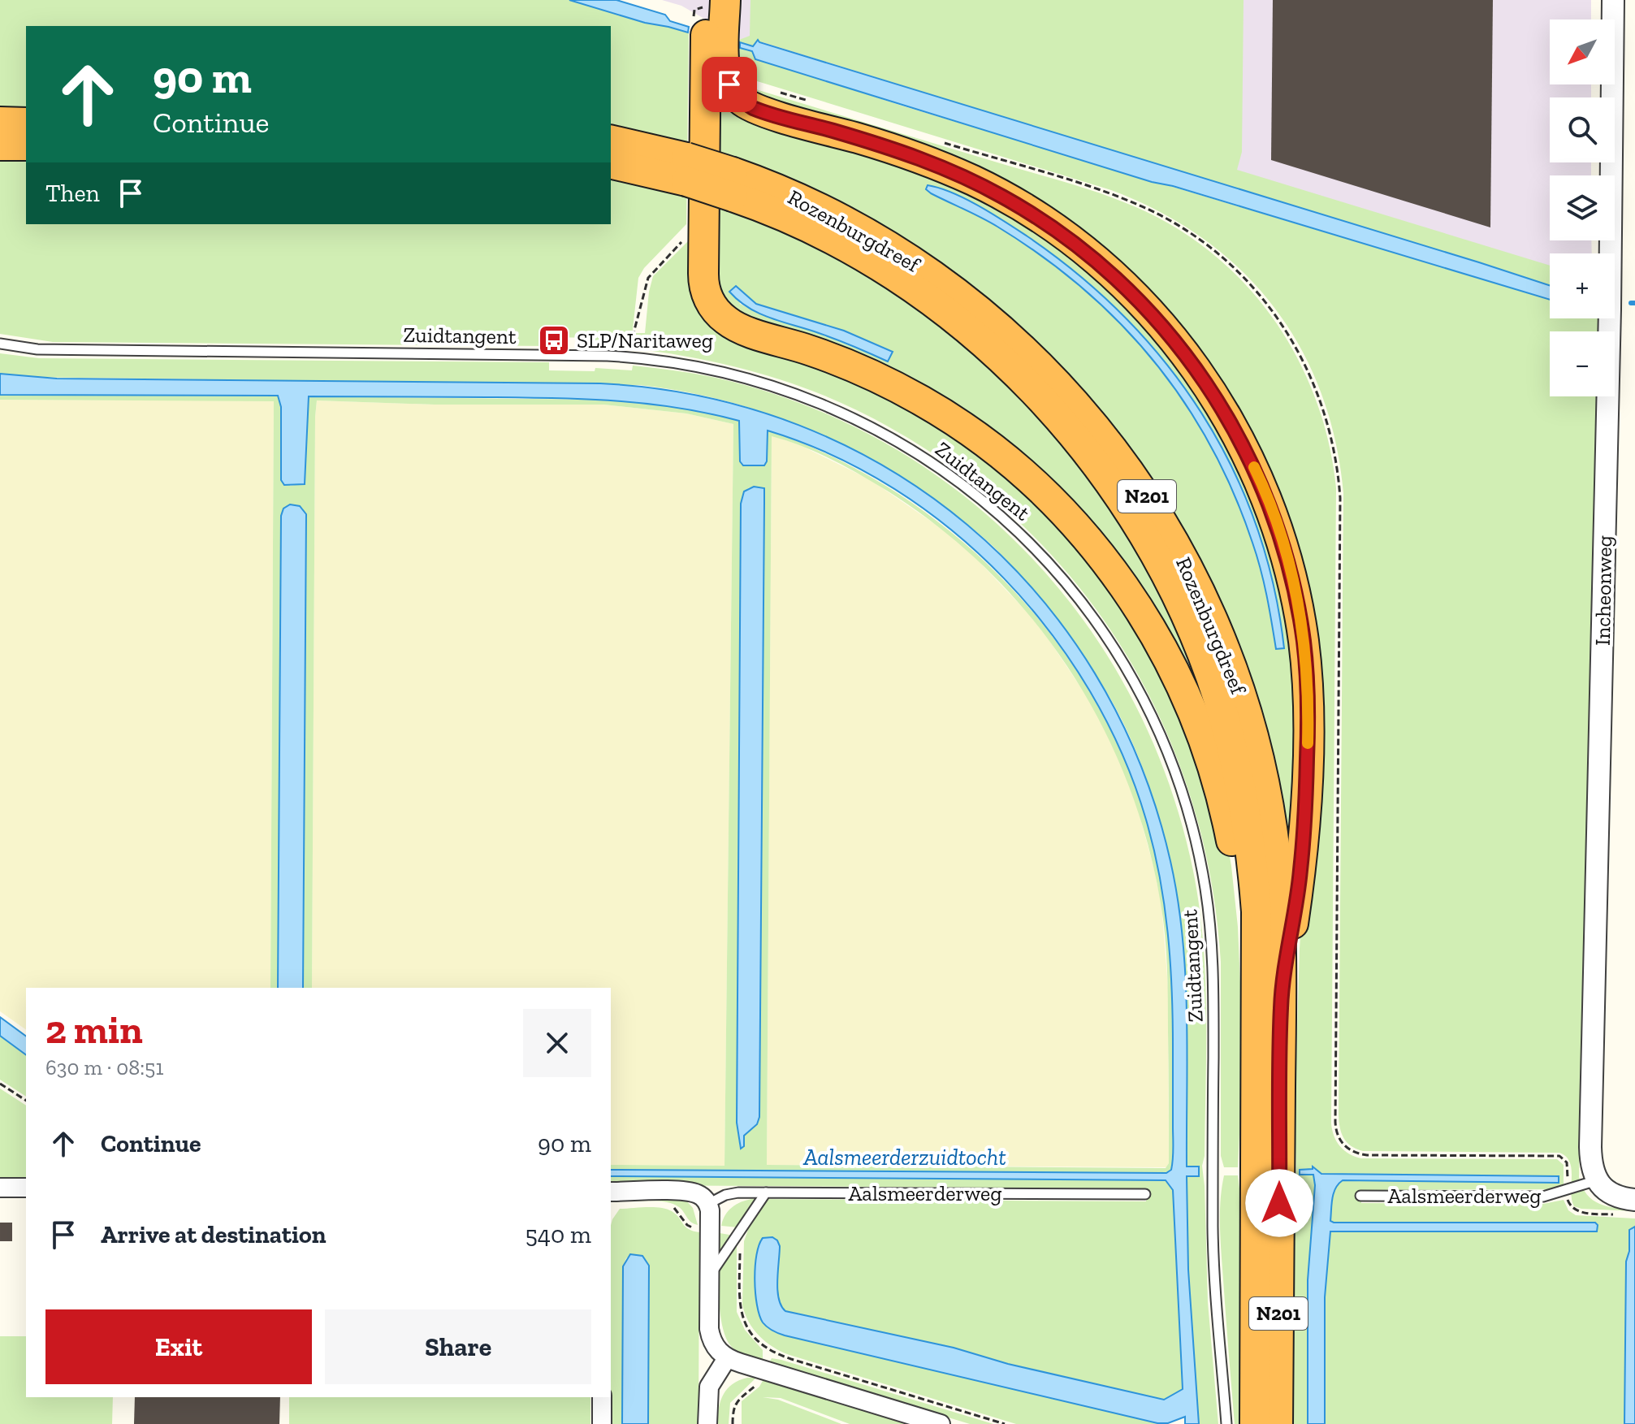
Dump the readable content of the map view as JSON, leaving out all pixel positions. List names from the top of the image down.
{
  "streets": {
    "highway": ["Rozenburgdreef", "N201"],
    "street": ["Incheonweg"],
    "lane": ["Zuidtangent", "Aalsmeerderweg"]
  },
  "crossings": [
    ["Rozenburgdreef", "N201"],
    ["Incheonweg", "Aalsmeerderweg"]
  ],
  "water": ["Aalsmeerderzuidtocht"],
  "places": {
    "bus stop": ["SLP/Naritaweg"]
  },
  "north": "bottom left",
  "page": {
    "map_buttons": ["+", "−"],
    "turn": ["90 m", "Continue"],
    "then": "Then",
    "heading": ["2 min", "630 m · 08:51"],
    "list": [
      {
        "name": "Continue",
        "value": "90 m"
      },
      {
        "name": "Arrive at destination",
        "value": "540 m"
      }
    ],
    "buttons": ["Exit", "Share"]
  }
}
